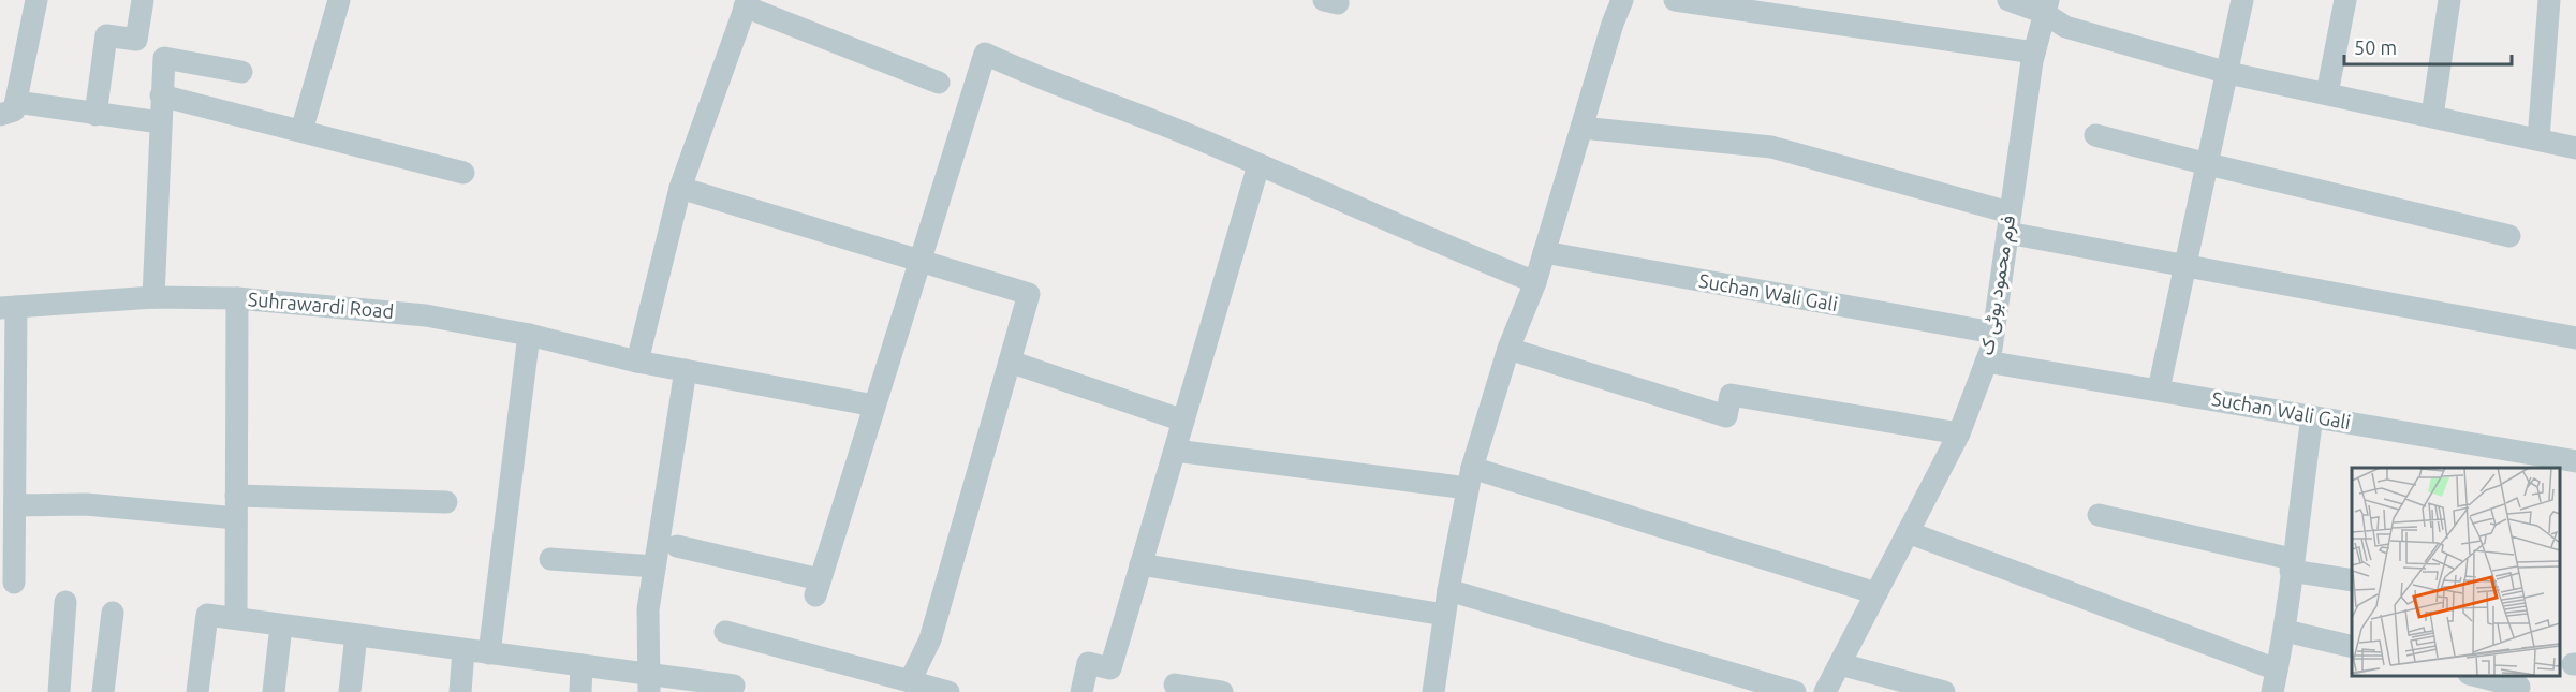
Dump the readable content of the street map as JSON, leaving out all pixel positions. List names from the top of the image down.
{
  "streets": {
    "street": ["فرم محمود بوٹی ک", "Suchan Wali Gali", "Suhrawardi Road"]
  },
  "crossings": [
    ["فرم محمود بوٹی ک", "Suchan Wali Gali"]
  ],
  "scale_bar": "50 m"
}
